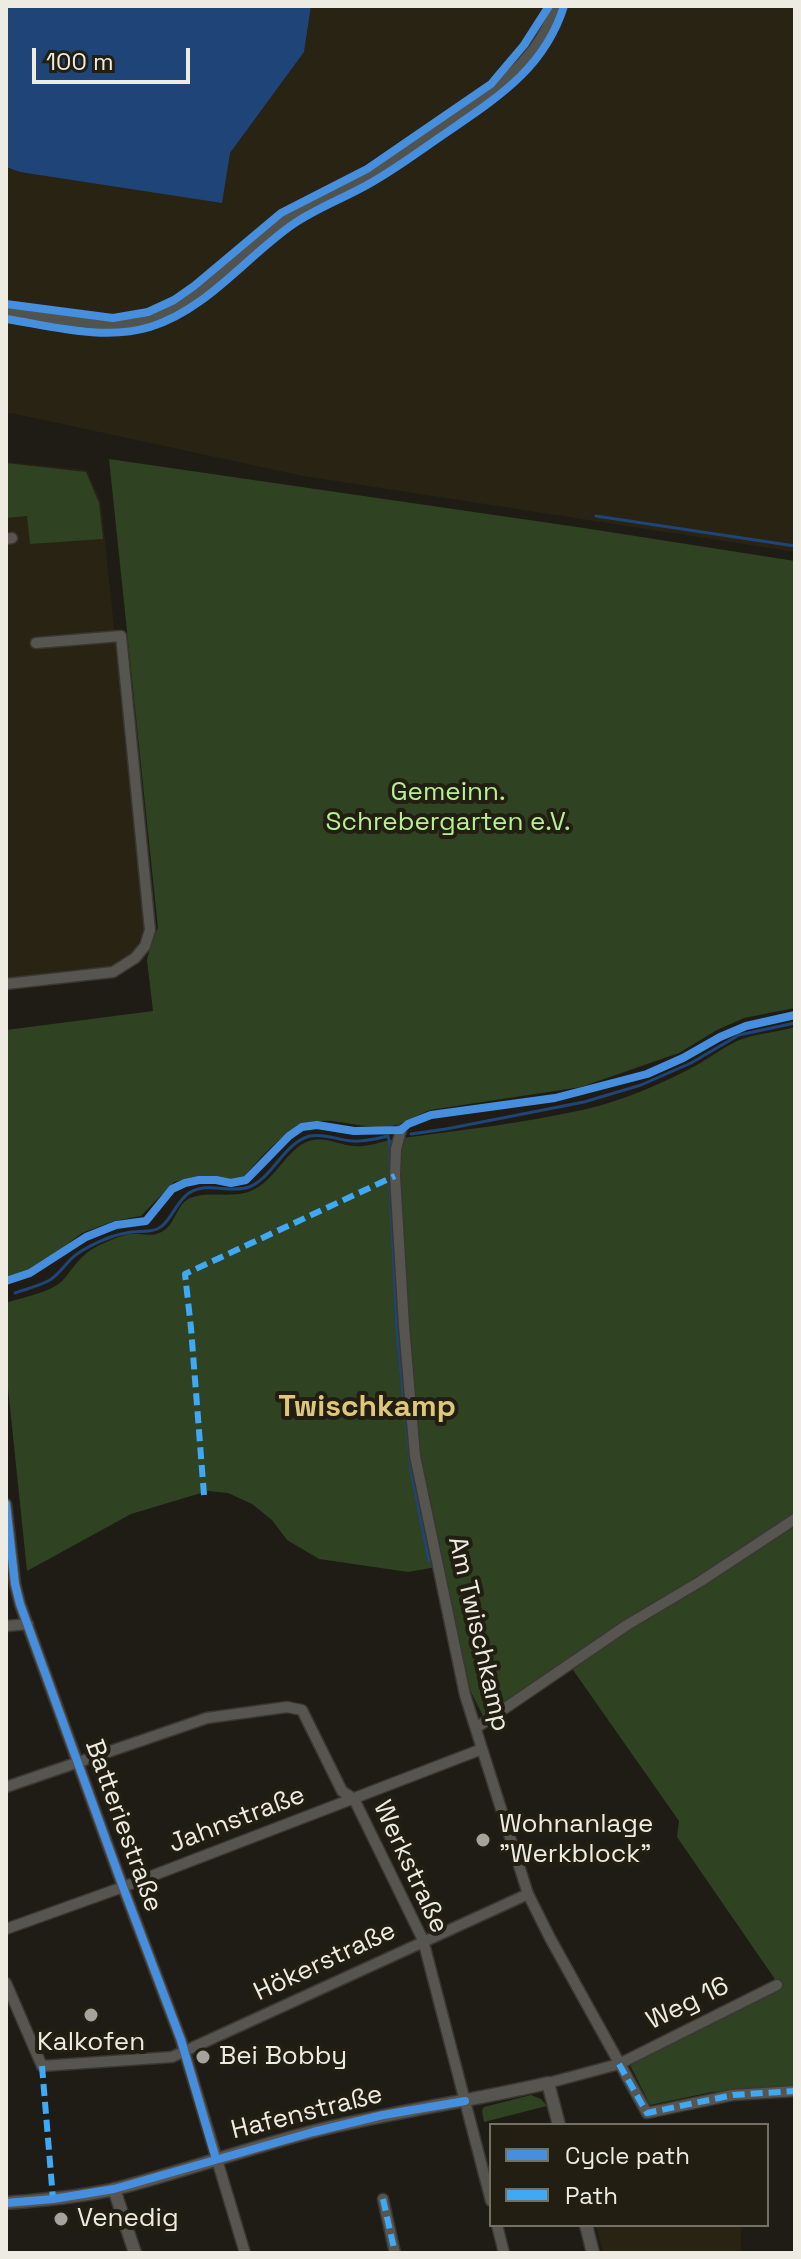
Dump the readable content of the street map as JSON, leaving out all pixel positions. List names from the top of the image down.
{
  "streets": {
    "street": [
      "Am Twischkamp",
      "Jahnstraße",
      "Batteriestraße",
      "Werkstraße",
      "Hökerstraße",
      "Weg 16",
      "Hafenstraße"
    ]
  },
  "crossings": [
    ["Am Twischkamp", "Jahnstraße"],
    ["Am Twischkamp", "Hökerstraße"],
    ["Am Twischkamp", "Weg 16"],
    ["Am Twischkamp", "Hafenstraße"],
    ["Jahnstraße", "Batteriestraße"],
    ["Jahnstraße", "Werkstraße"],
    ["Batteriestraße", "Werkstraße"],
    ["Batteriestraße", "Hökerstraße"],
    ["Batteriestraße", "Hafenstraße"],
    ["Werkstraße", "Hökerstraße"],
    ["Werkstraße", "Hafenstraße"],
    ["Weg 16", "Hafenstraße"]
  ],
  "districts": ["Twischkamp"],
  "parks": ["Gemeinn. Schrebergarten e.V."],
  "places": [
    "Wohnanlage \"Werkblock\"",
    "Kalkofen",
    "Bei Bobby",
    "Venedig"
  ],
  "legend": ["Cycle path", "Path"],
  "scale_bar": "100 m"
}
